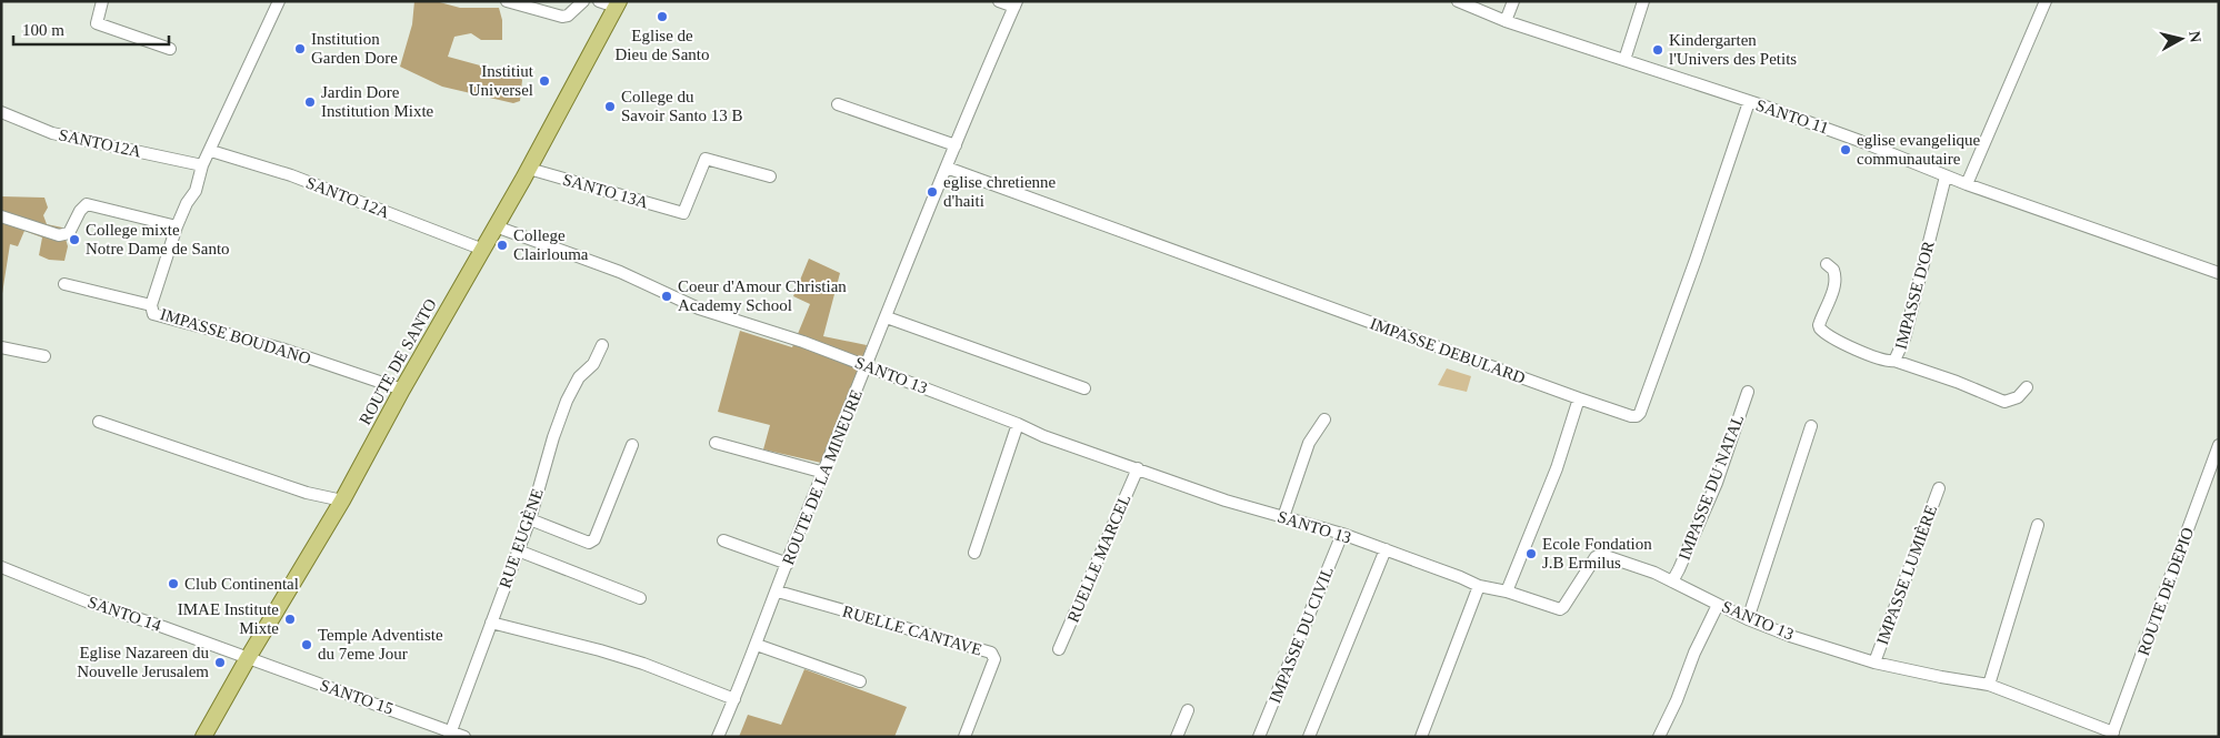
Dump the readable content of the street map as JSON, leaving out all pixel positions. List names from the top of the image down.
{
  "streets": {
    "main road": ["ROUTE DE SANTO"],
    "street": [
      "SANTO 11",
      "SANTO12A",
      "SANTO 13A",
      "SANTO 12A",
      "IMPASSE D'OR",
      "IMPASSE BOUDANO",
      "IMPASSE DEBULARD",
      "SANTO 13",
      "ROUTE DE LA MINEURE",
      "IMPASSE DU NATAL",
      "RUE EUGÈNE",
      "RUELLE MARCEL",
      "IMPASSE LUMIÈRE",
      "ROUTE DE DEPIO",
      "SANTO 14",
      "RUELLE CANTAVE",
      "IMPASSE DU CIVIL",
      "SANTO 15"
    ]
  },
  "crossings": [
    ["SANTO 11", "IMPASSE D'OR"],
    ["SANTO 11", "IMPASSE DEBULARD"],
    ["SANTO12A", "IMPASSE BOUDANO"],
    ["SANTO 13A", "ROUTE DE SANTO"],
    ["SANTO 12A", "IMPASSE BOUDANO"],
    ["SANTO 12A", "ROUTE DE SANTO"],
    ["IMPASSE BOUDANO", "ROUTE DE SANTO"],
    ["IMPASSE DEBULARD", "ROUTE DE LA MINEURE"],
    ["ROUTE DE SANTO", "SANTO 13"],
    ["ROUTE DE SANTO", "SANTO 14"],
    ["ROUTE DE SANTO", "SANTO 15"],
    ["SANTO 13", "ROUTE DE LA MINEURE"],
    ["SANTO 13", "IMPASSE DU NATAL"],
    ["SANTO 13", "RUELLE MARCEL"],
    ["SANTO 13", "IMPASSE LUMIÈRE"],
    ["SANTO 13", "ROUTE DE DEPIO"],
    ["SANTO 13", "IMPASSE DU CIVIL"],
    ["ROUTE DE LA MINEURE", "RUELLE CANTAVE"],
    ["RUE EUGÈNE", "SANTO 15"],
    ["SANTO 14", "SANTO 15"]
  ],
  "places": [
    "Eglise de Dieu de Santo",
    "Institution Garden Dore",
    "Kindergarten l'Univers des Petits",
    "Institiut Universel",
    "Jardin Dore Institution Mixte",
    "College du Savoir Santo 13 B",
    "eglise evangelique communautaire",
    "eglise chretienne d'haiti",
    "College mixte Notre Dame de Santo",
    "College Clairlouma",
    "Coeur d'Amour Christian Academy School",
    "Ecole Fondation J.B Ermilus",
    "Club Continental",
    "IMAE Institute Mixte",
    "Temple Adventiste du 7eme Jour",
    "Eglise Nazareen du Nouvelle Jerusalem"
  ],
  "scale_bar": "100 m",
  "north": "right"
}
